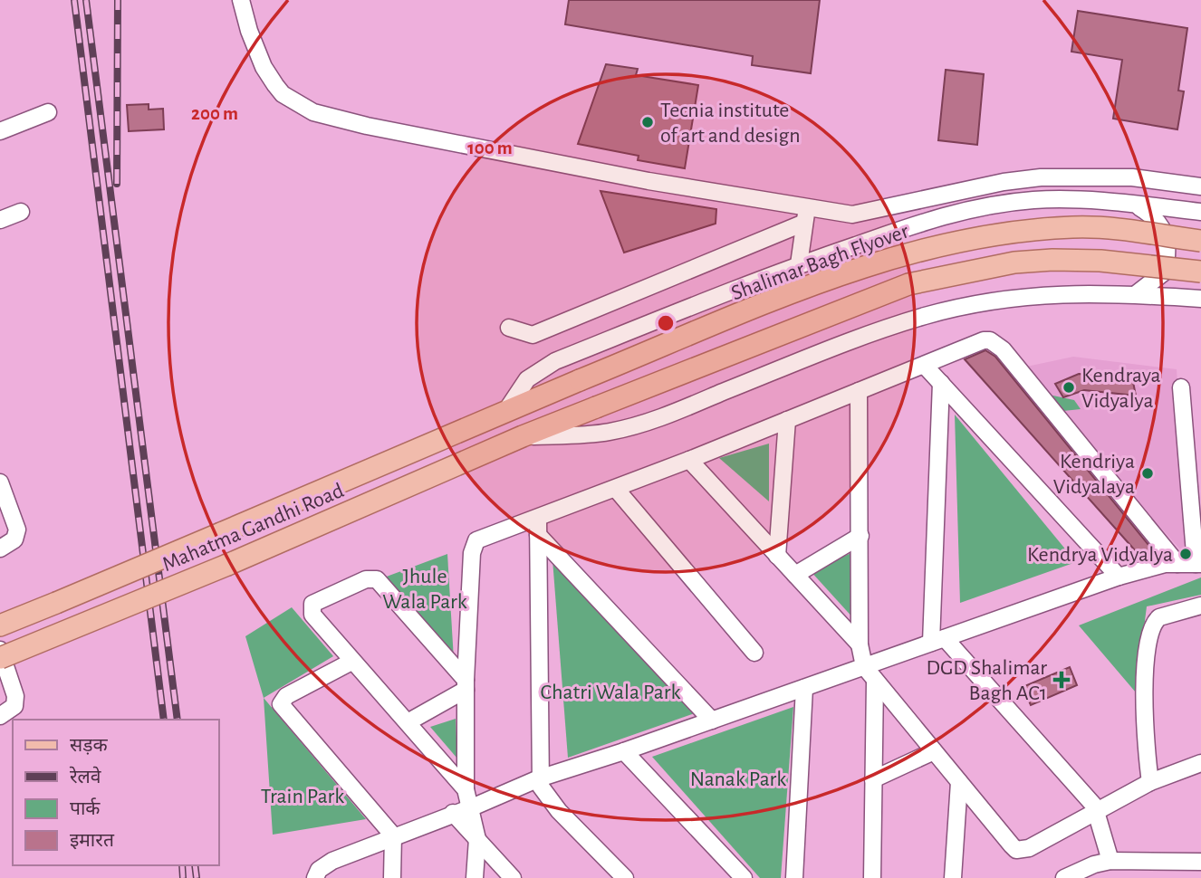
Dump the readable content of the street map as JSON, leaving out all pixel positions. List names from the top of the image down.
{
  "streets": {
    "main road": ["Shalimar Bagh Flyover", "Mahatma Gandhi Road"]
  },
  "crossings": [
    ["Shalimar Bagh Flyover", "Mahatma Gandhi Road"]
  ],
  "parks": [
    "Jhule Wala Park",
    "Chatri Wala Park",
    "Nanak Park",
    "Train Park"
  ],
  "places": {
    "other": [
      "Tecnia institute of art and design",
      "Kendraya Vidyalya",
      "Kendriya Vidyalaya",
      "Kendrya Vidyalya"
    ],
    "health": ["DGD Shalimar Bagh AC1"]
  },
  "legend": [
    "सड़क",
    "रेलवे",
    "पार्क",
    "इमारत"
  ],
  "rings": ["200 m", "100 m"]
}
